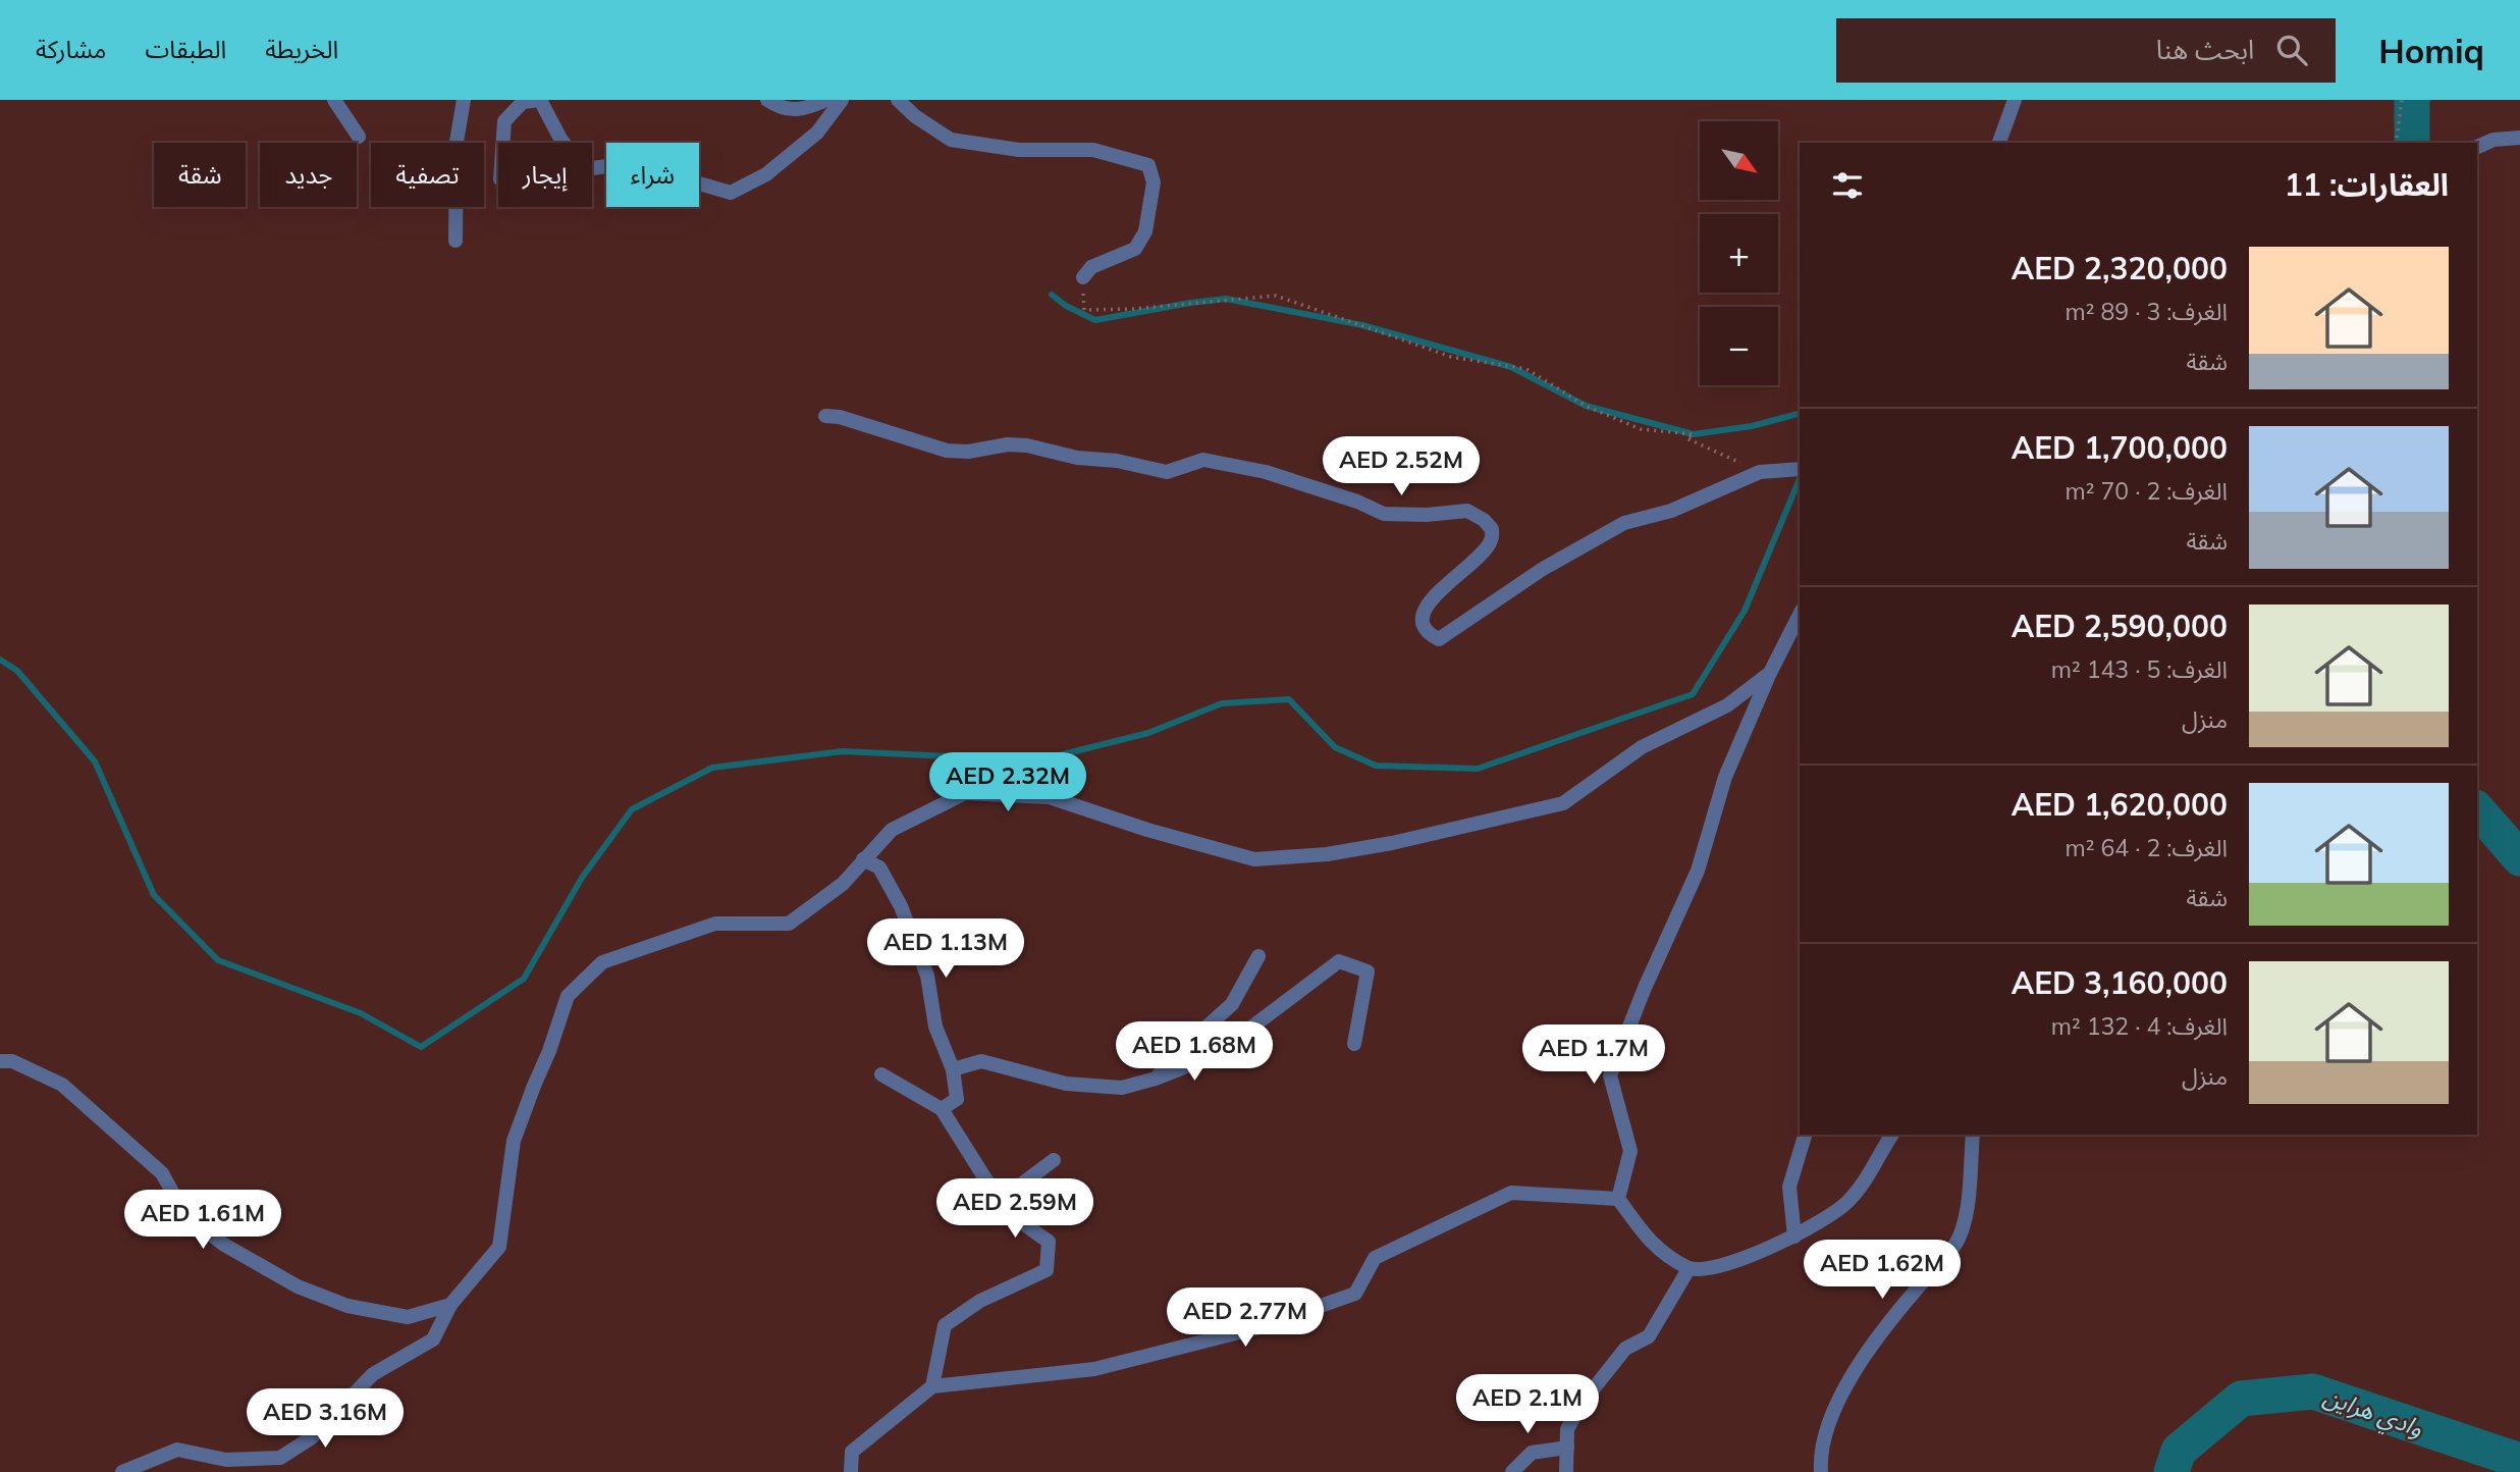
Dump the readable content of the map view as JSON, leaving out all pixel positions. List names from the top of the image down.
{
  "water": ["وادي هراين"],
  "north": "bottom right",
  "page": {
    "header": "Homiq",
    "search": "ابحث هنا",
    "nav": ["الخريطة", "الطبقات", "مشاركة"],
    "map_buttons": ["+", "−"],
    "chip": [
      "شراء",
      "إيجار",
      "تصفية",
      "جديد",
      "شقة"
    ],
    "heading": "العقارات: 11",
    "list": [
      {
        "name": "AED 2,320,000",
        "note": "الغرف: 3 · 89 m² · شقة"
      },
      {
        "name": "AED 1,700,000",
        "note": "الغرف: 2 · 70 m² · شقة"
      },
      {
        "name": "AED 2,590,000",
        "note": "الغرف: 5 · 143 m² · منزل"
      },
      {
        "name": "AED 1,620,000",
        "note": "الغرف: 2 · 64 m² · شقة"
      },
      {
        "name": "AED 3,160,000",
        "note": "الغرف: 4 · 132 m² · منزل"
      }
    ],
    "price": [
      "AED 2.52M",
      "AED 2.32M",
      "AED 1.13M",
      "AED 1.68M",
      "AED 1.7M",
      "AED 2.59M",
      "AED 1.61M",
      "AED 1.62M",
      "AED 2.77M",
      "AED 2.1M",
      "AED 3.16M"
    ]
  }
}
